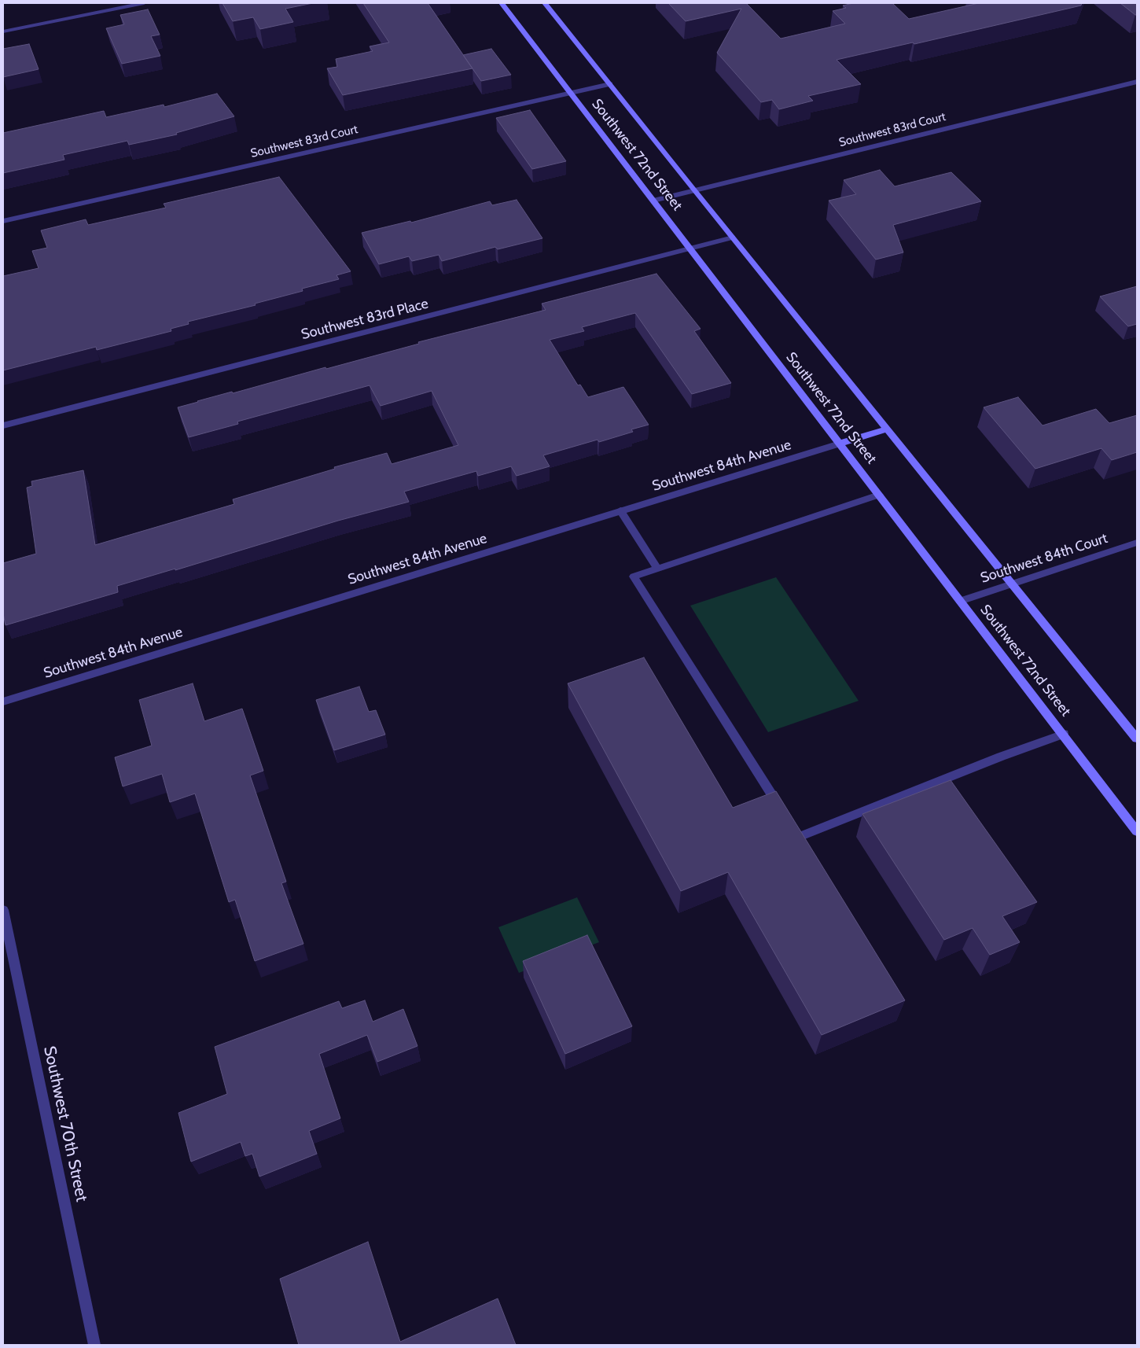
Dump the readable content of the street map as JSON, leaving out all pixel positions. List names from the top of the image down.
{
  "streets": {
    "main road": ["Southwest 72nd Street"],
    "street": [
      "Southwest 83rd Court",
      "Southwest 83rd Place",
      "Southwest 84th Avenue",
      "Southwest 84th Court",
      "Southwest 70th Street"
    ]
  },
  "crossings": [
    ["Southwest 83rd Court", "Southwest 72nd Street"],
    ["Southwest 72nd Street", "Southwest 83rd Place"],
    ["Southwest 72nd Street", "Southwest 84th Avenue"],
    ["Southwest 72nd Street", "Southwest 84th Court"]
  ]
}
